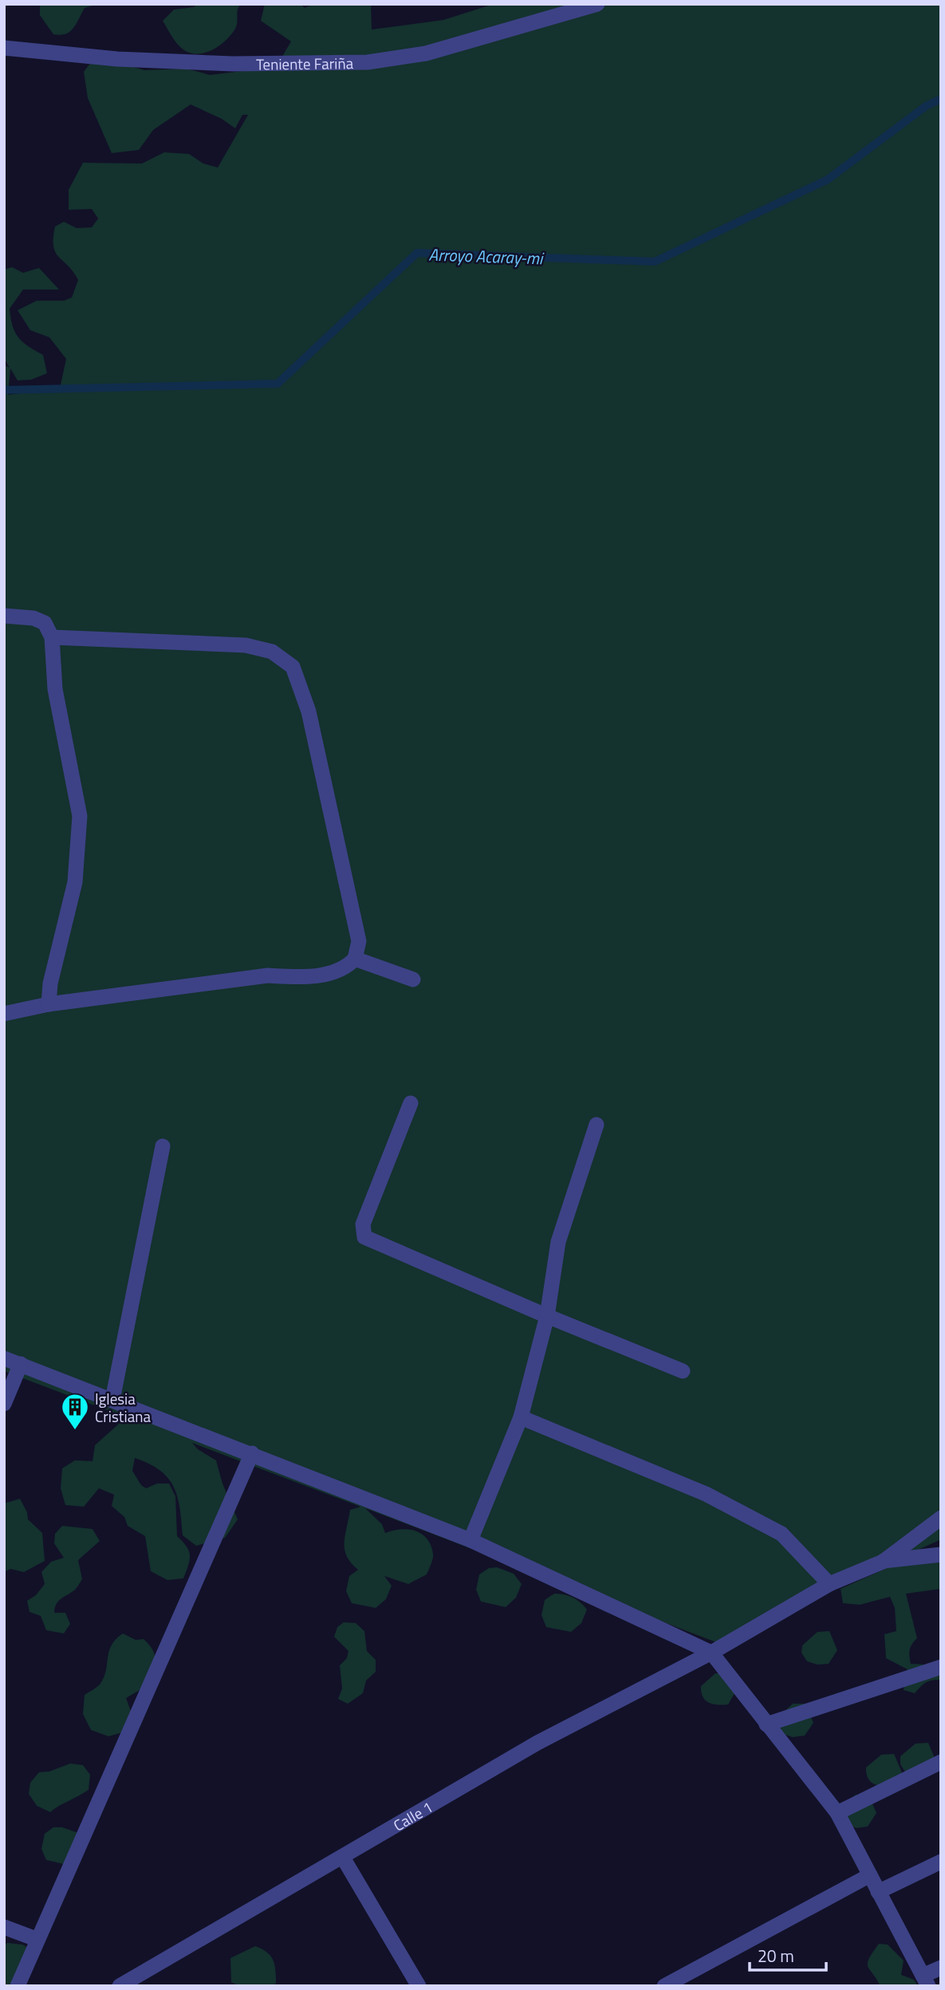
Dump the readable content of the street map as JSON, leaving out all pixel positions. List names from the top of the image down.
{
  "streets": {
    "street": ["Teniente Fariña", "Calle 1"]
  },
  "water": ["Arroyo Acaray-mi"],
  "places": {
    "building": ["Iglesia Cristiana"]
  },
  "scale_bar": "20 m"
}
